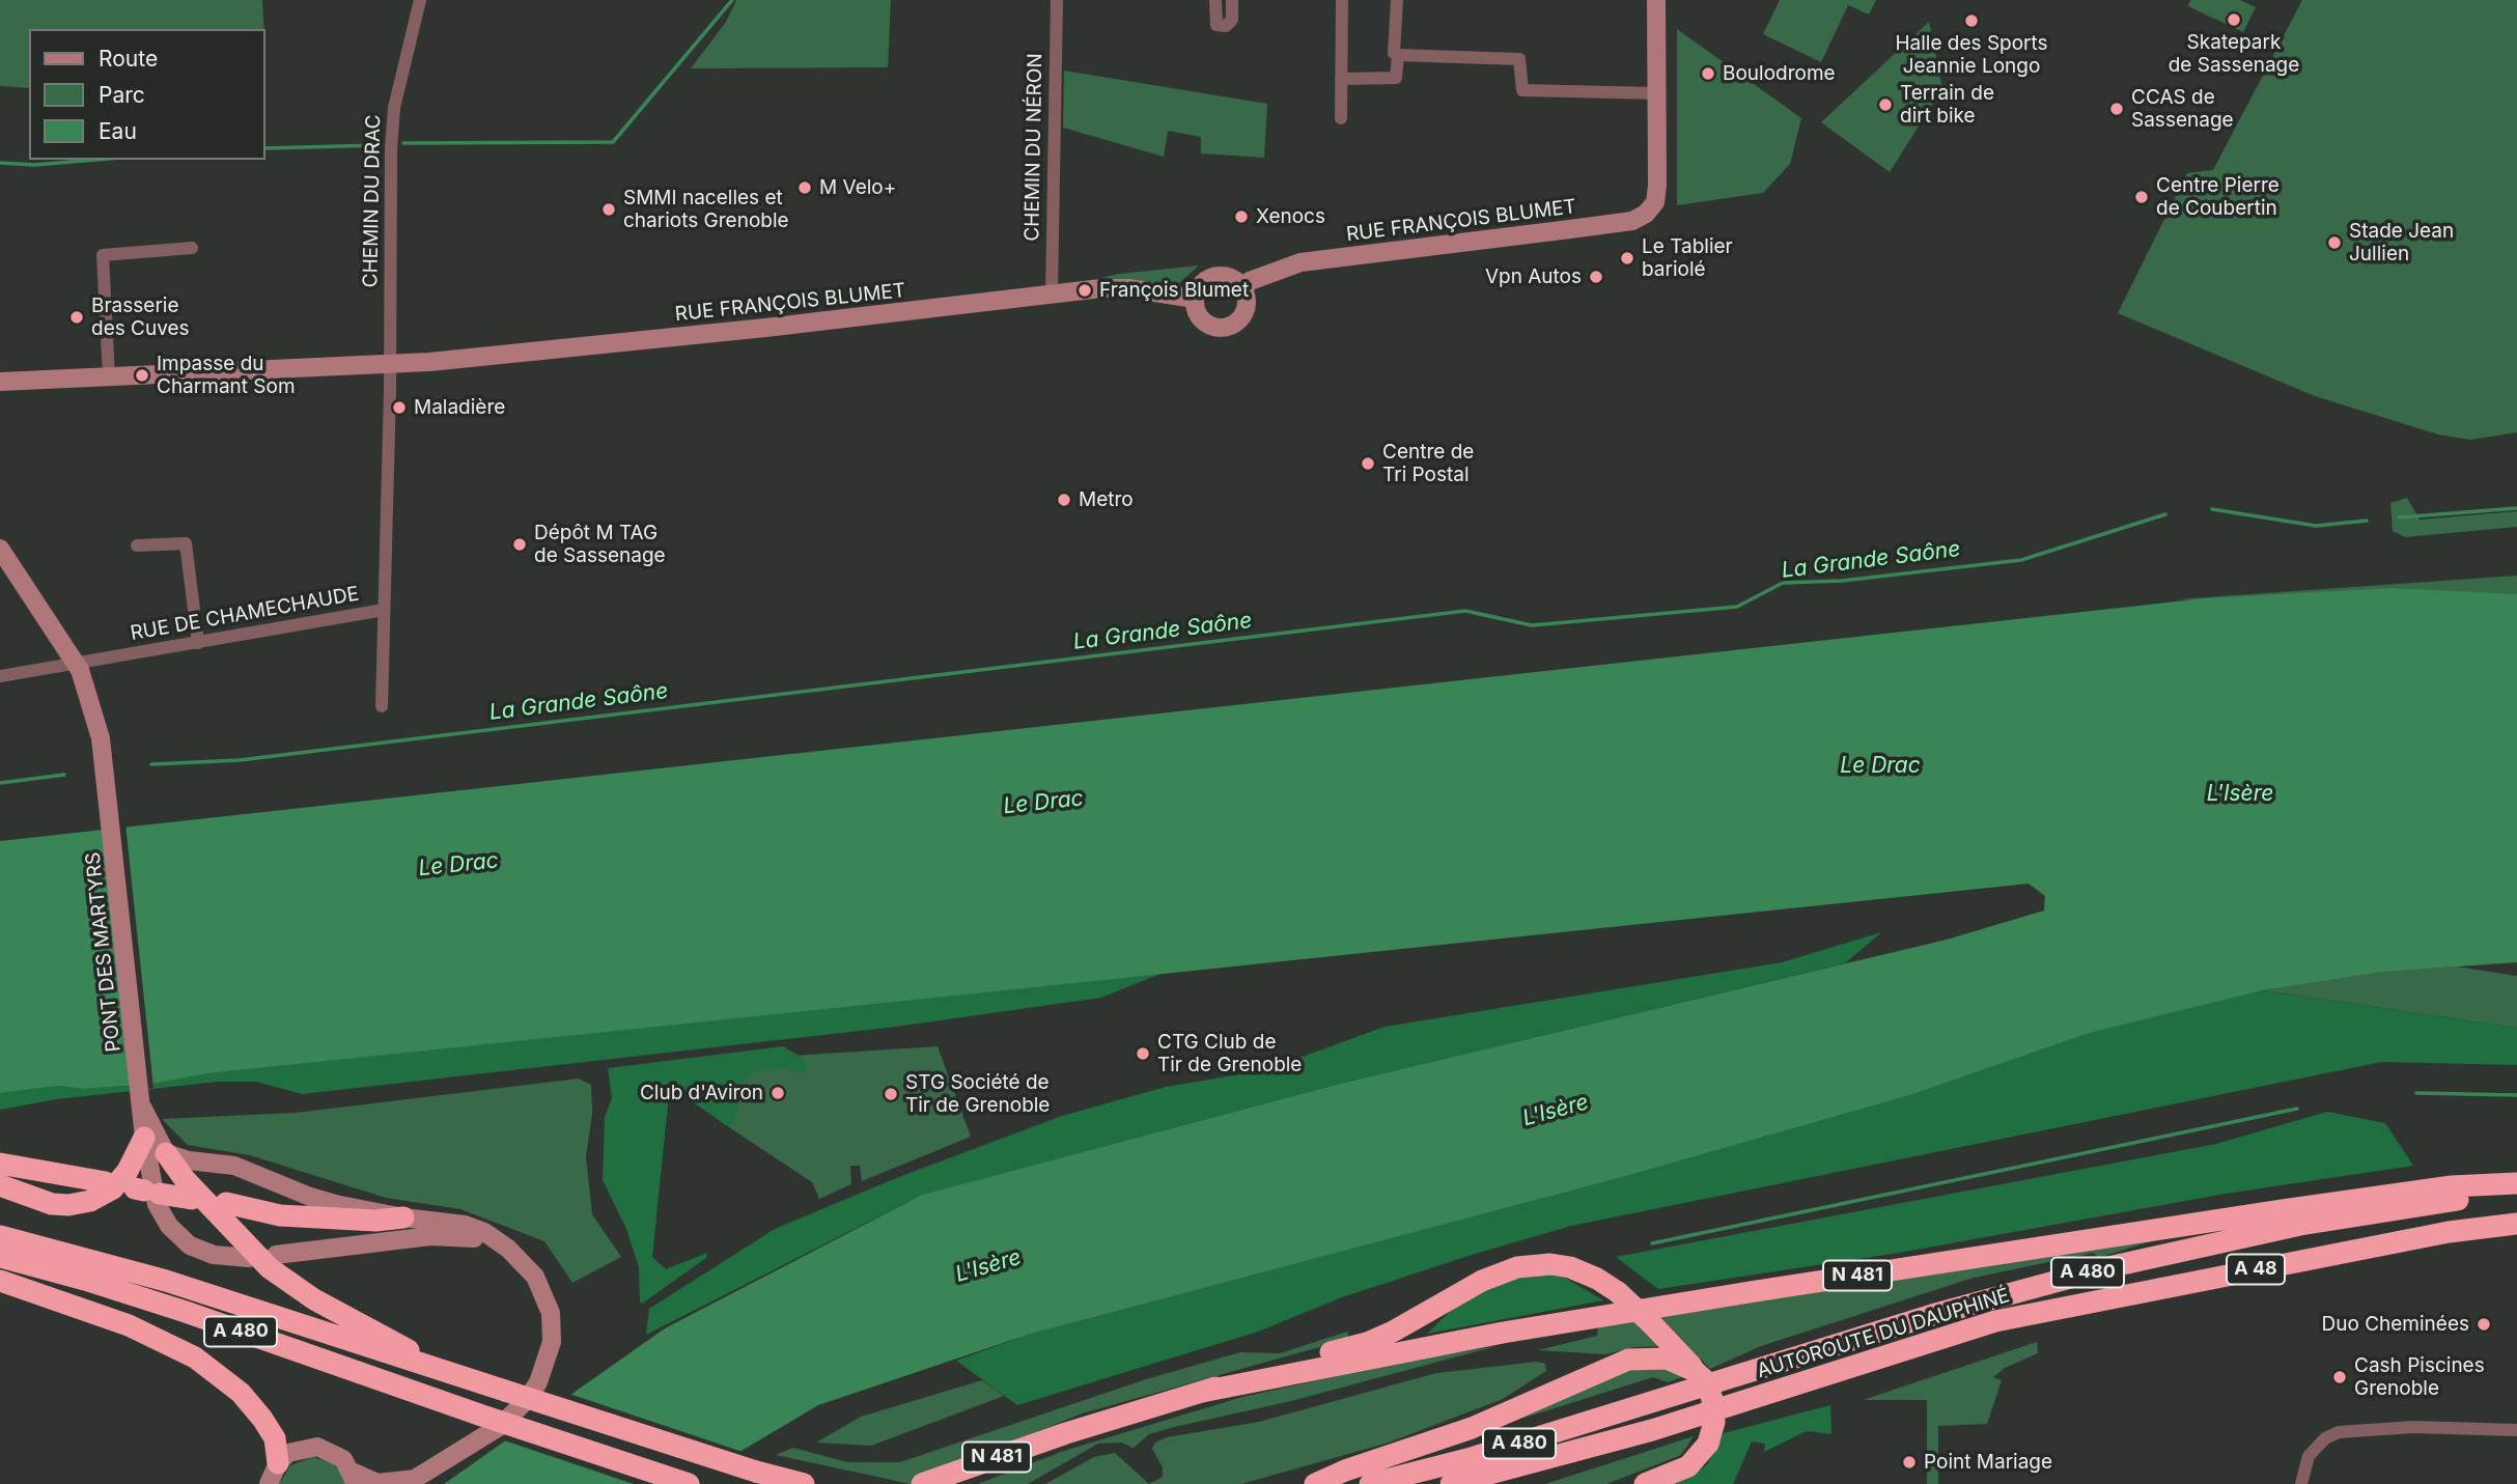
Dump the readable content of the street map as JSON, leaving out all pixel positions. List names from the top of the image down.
{
  "streets": {
    "highway": [
      "A 48",
      "A 480",
      "N 481",
      "AUTOROUTE DU DAUPHINÉ"
    ],
    "main road": ["RUE FRANÇOIS BLUMET", "PONT DES MARTYRS"],
    "street": ["CHEMIN DU NÉRON", "CHEMIN DU DRAC", "RUE DE CHAMECHAUDE"]
  },
  "crossings": [
    ["CHEMIN DU NÉRON", "RUE FRANÇOIS BLUMET"],
    ["CHEMIN DU DRAC", "RUE FRANÇOIS BLUMET"],
    ["CHEMIN DU DRAC", "RUE DE CHAMECHAUDE"],
    ["RUE FRANÇOIS BLUMET", "RUE DE CHAMECHAUDE"],
    ["A 480", "AUTOROUTE DU DAUPHINÉ"]
  ],
  "water": ["La Grande Saône", "Le Drac", "L'Isère"],
  "places": [
    "Skatepark de Sassenage",
    "Halle des Sports Jeannie Longo",
    "Boulodrome",
    "Terrain de dirt bike",
    "CCAS de Sassenage",
    "M Velo+",
    "Centre Pierre de Coubertin",
    "SMMI nacelles et chariots Grenoble",
    "Xenocs",
    "Stade Jean Jullien",
    "Le Tablier bariolé",
    "Vpn Autos",
    "François Blumet",
    "Brasserie des Cuves",
    "Impasse du Charmant Som",
    "Maladière",
    "Centre de Tri Postal",
    "Metro",
    "Dépôt M TAG de Sassenage",
    "CTG Club de Tir de Grenoble",
    "Club d'Aviron",
    "STG Société de Tir de Grenoble",
    "Duo Cheminées",
    "Cash Piscines Grenoble",
    "Point Mariage"
  ],
  "legend": ["Route", "Parc", "Eau"]
}
